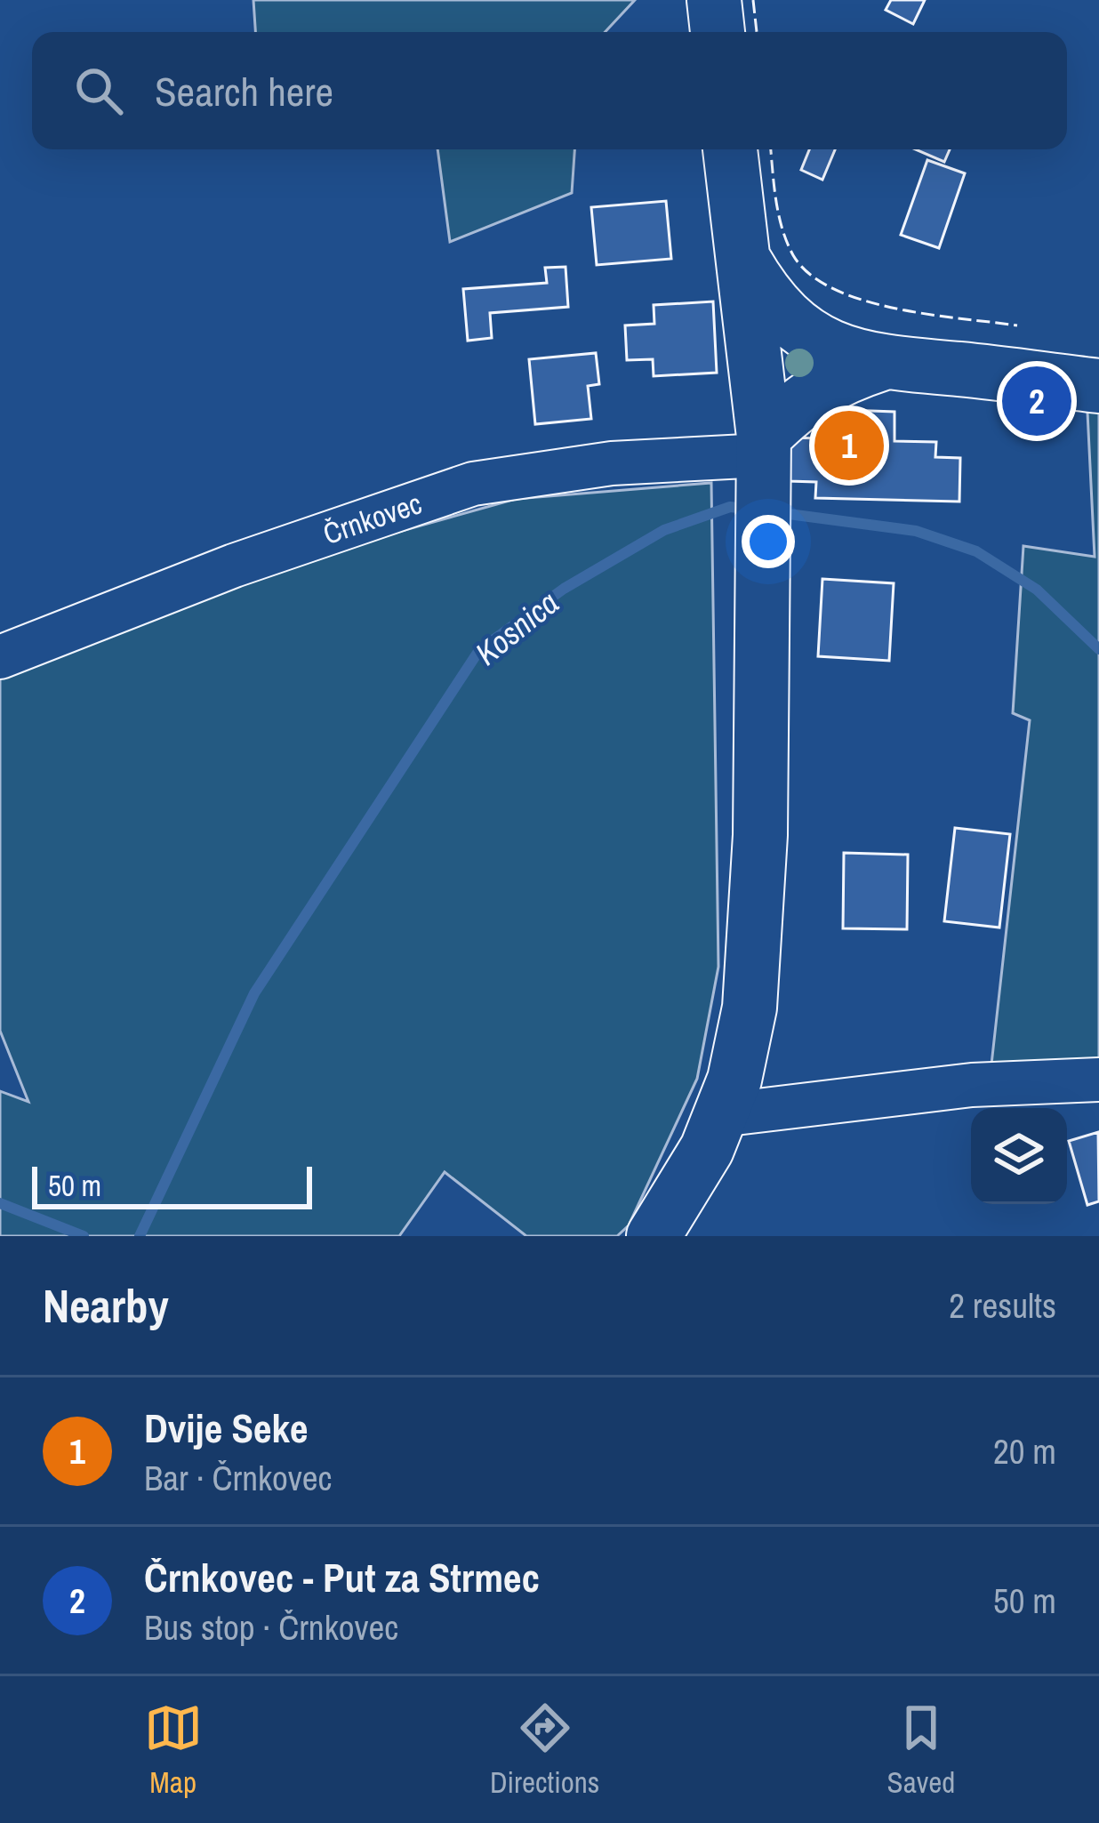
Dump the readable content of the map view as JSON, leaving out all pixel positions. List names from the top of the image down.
{
  "streets": {
    "street": ["Črnkovec"]
  },
  "water": ["Kosnica"],
  "scale_bar": "50 m",
  "page": {
    "search": "Search here",
    "pins": ["2", "1"],
    "scale": "50 m",
    "heading": ["Nearby", "2 results"],
    "list": [
      {
        "mark": "1",
        "name": "Dvije Seke",
        "note": "Bar · Črnkovec",
        "value": "20 m"
      },
      {
        "mark": "2",
        "name": "Črnkovec - Put za Strmec",
        "note": "Bus stop · Črnkovec",
        "value": "50 m"
      }
    ],
    "nav": ["Map", "Directions", "Saved"]
  }
}
